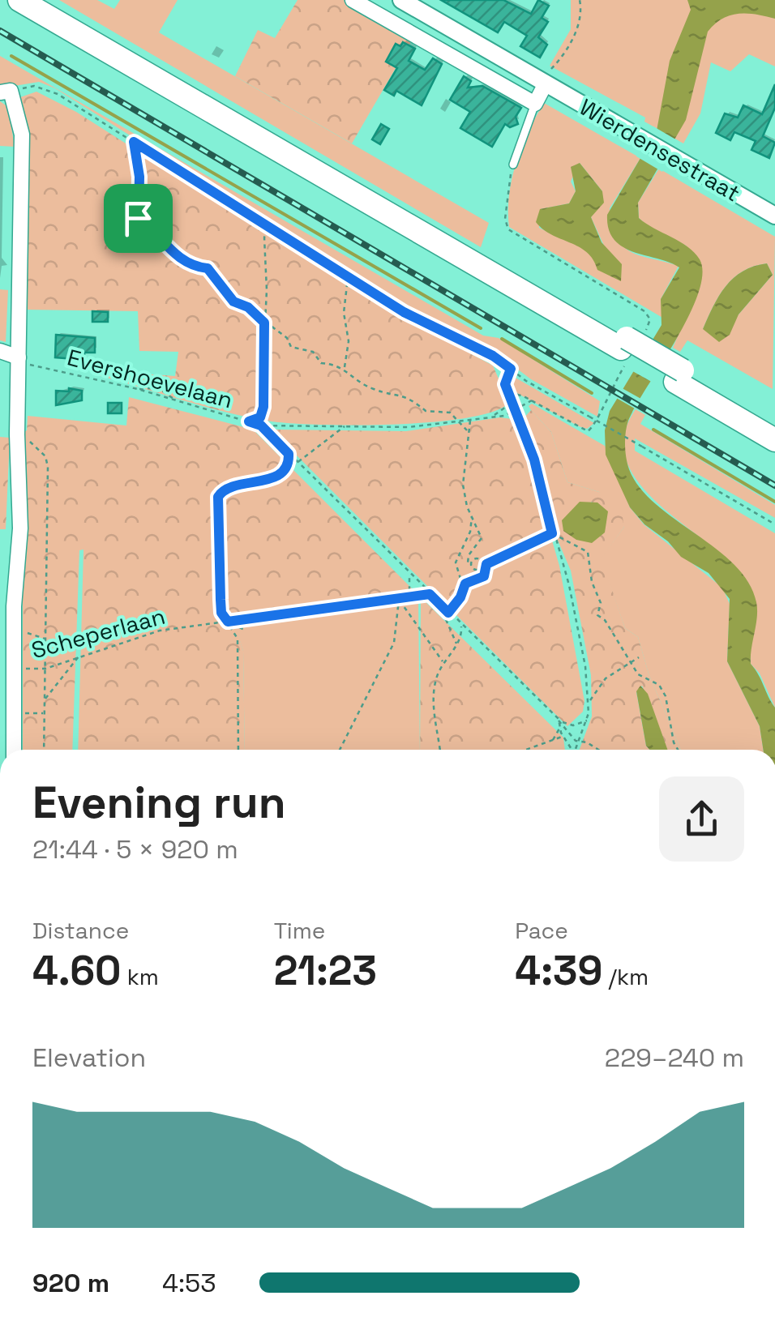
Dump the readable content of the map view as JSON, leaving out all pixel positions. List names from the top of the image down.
{
  "streets": {
    "street": ["Wierdensestraat"],
    "path": ["Evershoevelaan", "Scheperlaan"]
  },
  "page": {
    "heading": ["Evening run", "21:44 · 5 × 920 m"],
    "stats": [
      ["Distance", "4.60 km"],
      ["Time", "21:23"],
      ["Pace", "4:39 /km"]
    ],
    "chart": ["Elevation", "229–240 m"],
    "list": [
      {
        "name": "920 m",
        "note": "4:53"
      }
    ]
  }
}
